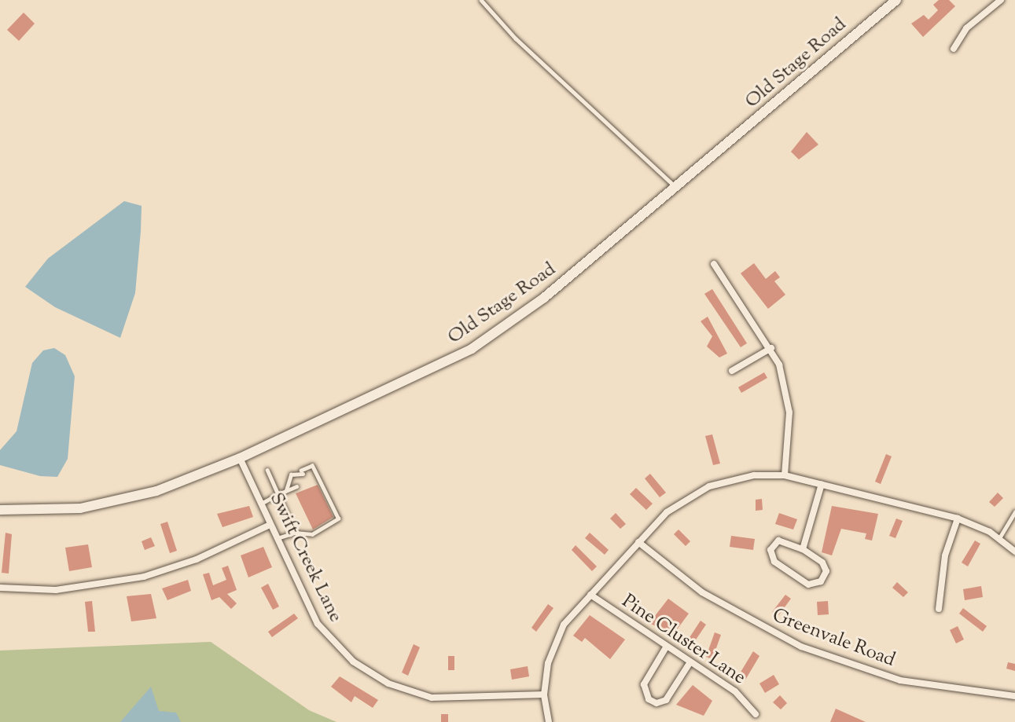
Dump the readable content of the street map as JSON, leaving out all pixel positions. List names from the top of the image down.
{
  "streets": {
    "main road": ["Old Stage Road"],
    "street": ["Swift Creek Lane", "Greenvale Road", "Pine Cluster Lane"]
  },
  "crossings": [
    ["Old Stage Road", "Swift Creek Lane"]
  ]
}
